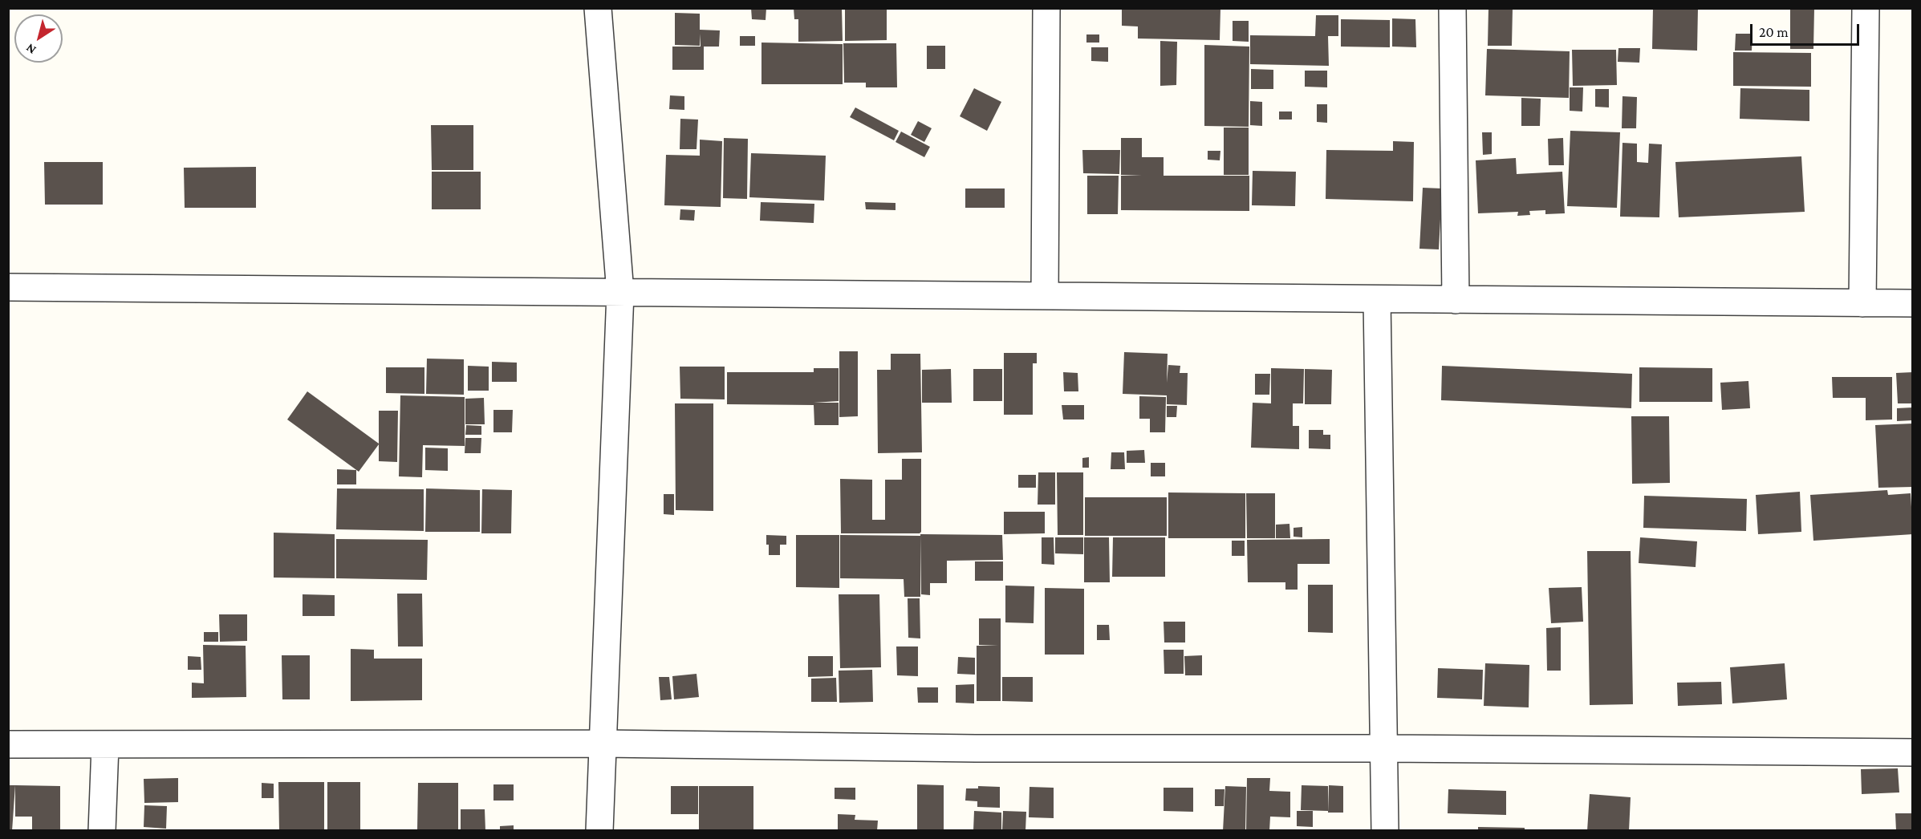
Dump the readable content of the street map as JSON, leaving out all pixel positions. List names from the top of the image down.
{
  "scale_bar": "20 m",
  "north": "bottom left"
}
